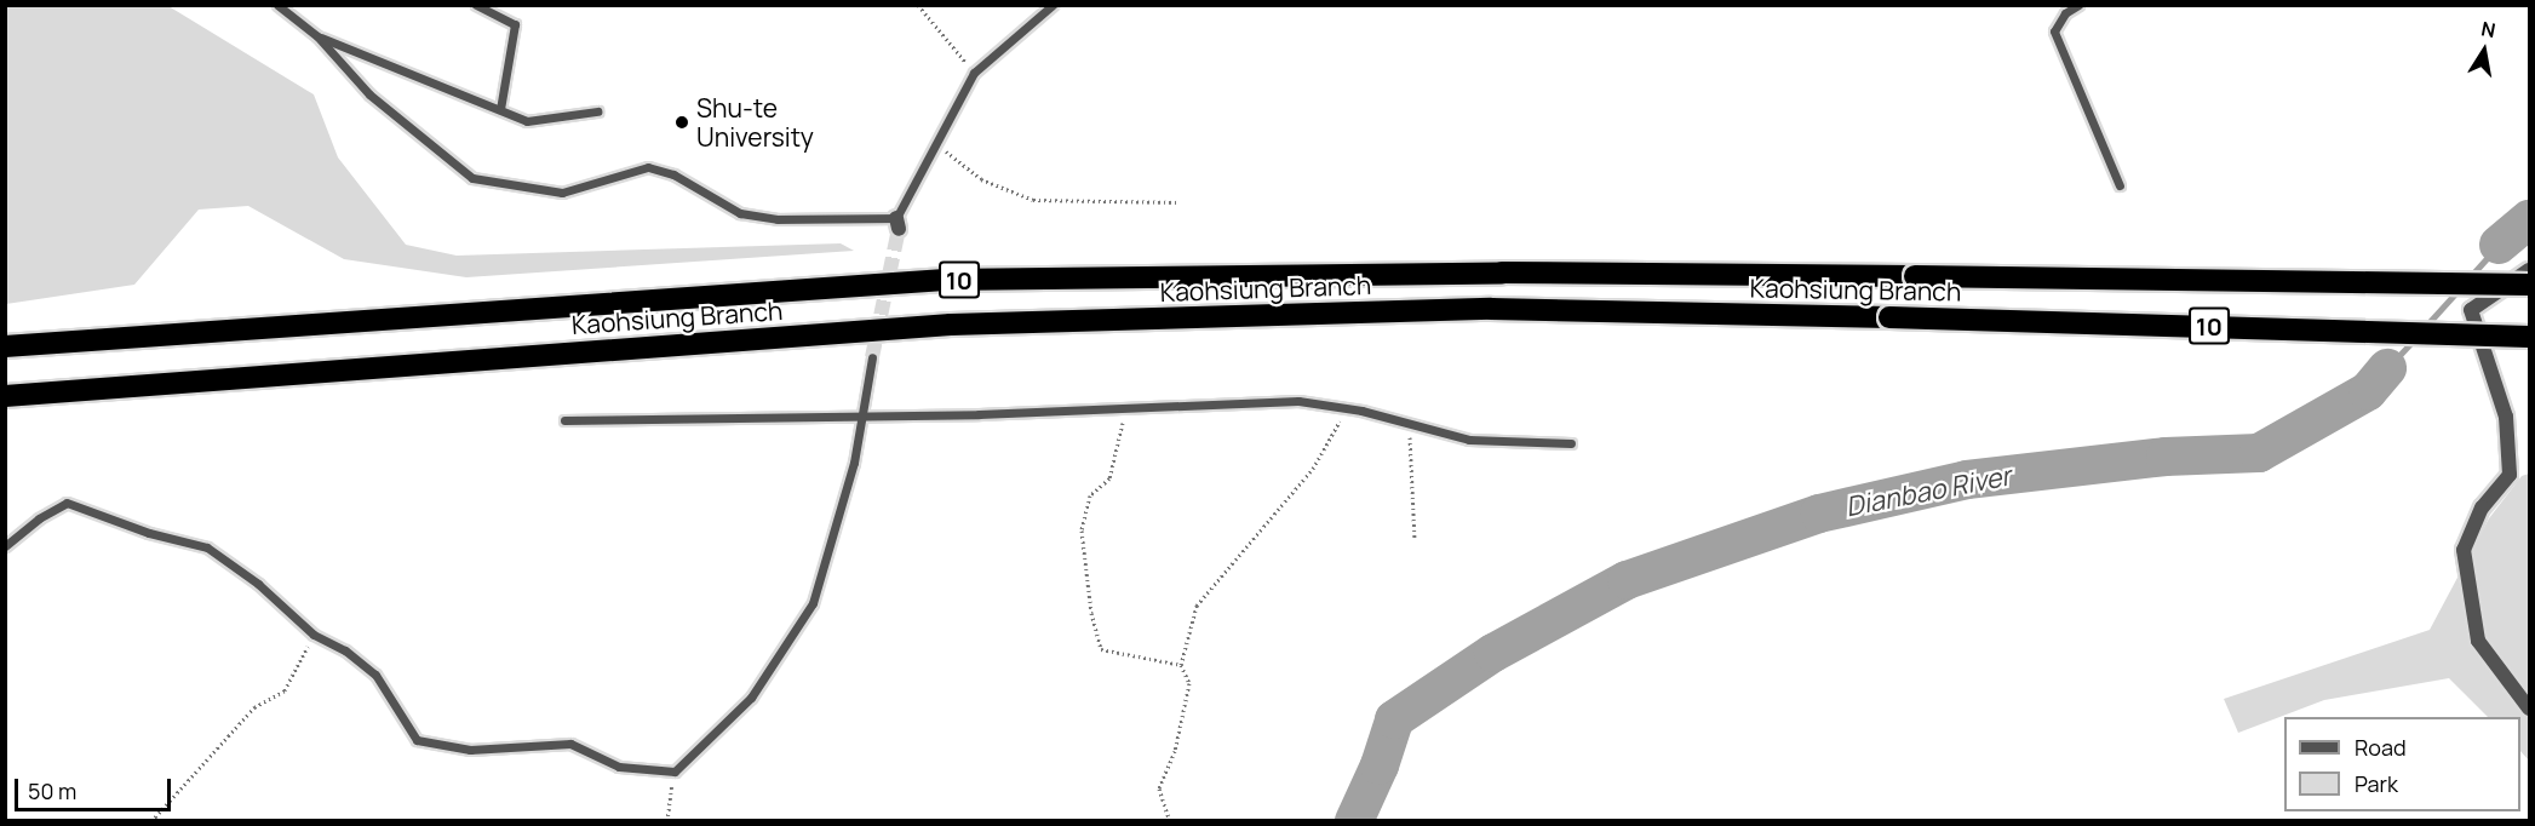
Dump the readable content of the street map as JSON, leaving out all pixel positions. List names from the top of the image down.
{
  "streets": {
    "highway": ["10", "Kaohsiung Branch"]
  },
  "water": ["Dianbao River"],
  "places": ["Shu-te University"],
  "legend": ["Road", "Park"],
  "scale_bar": "50 m",
  "north": "top"
}
